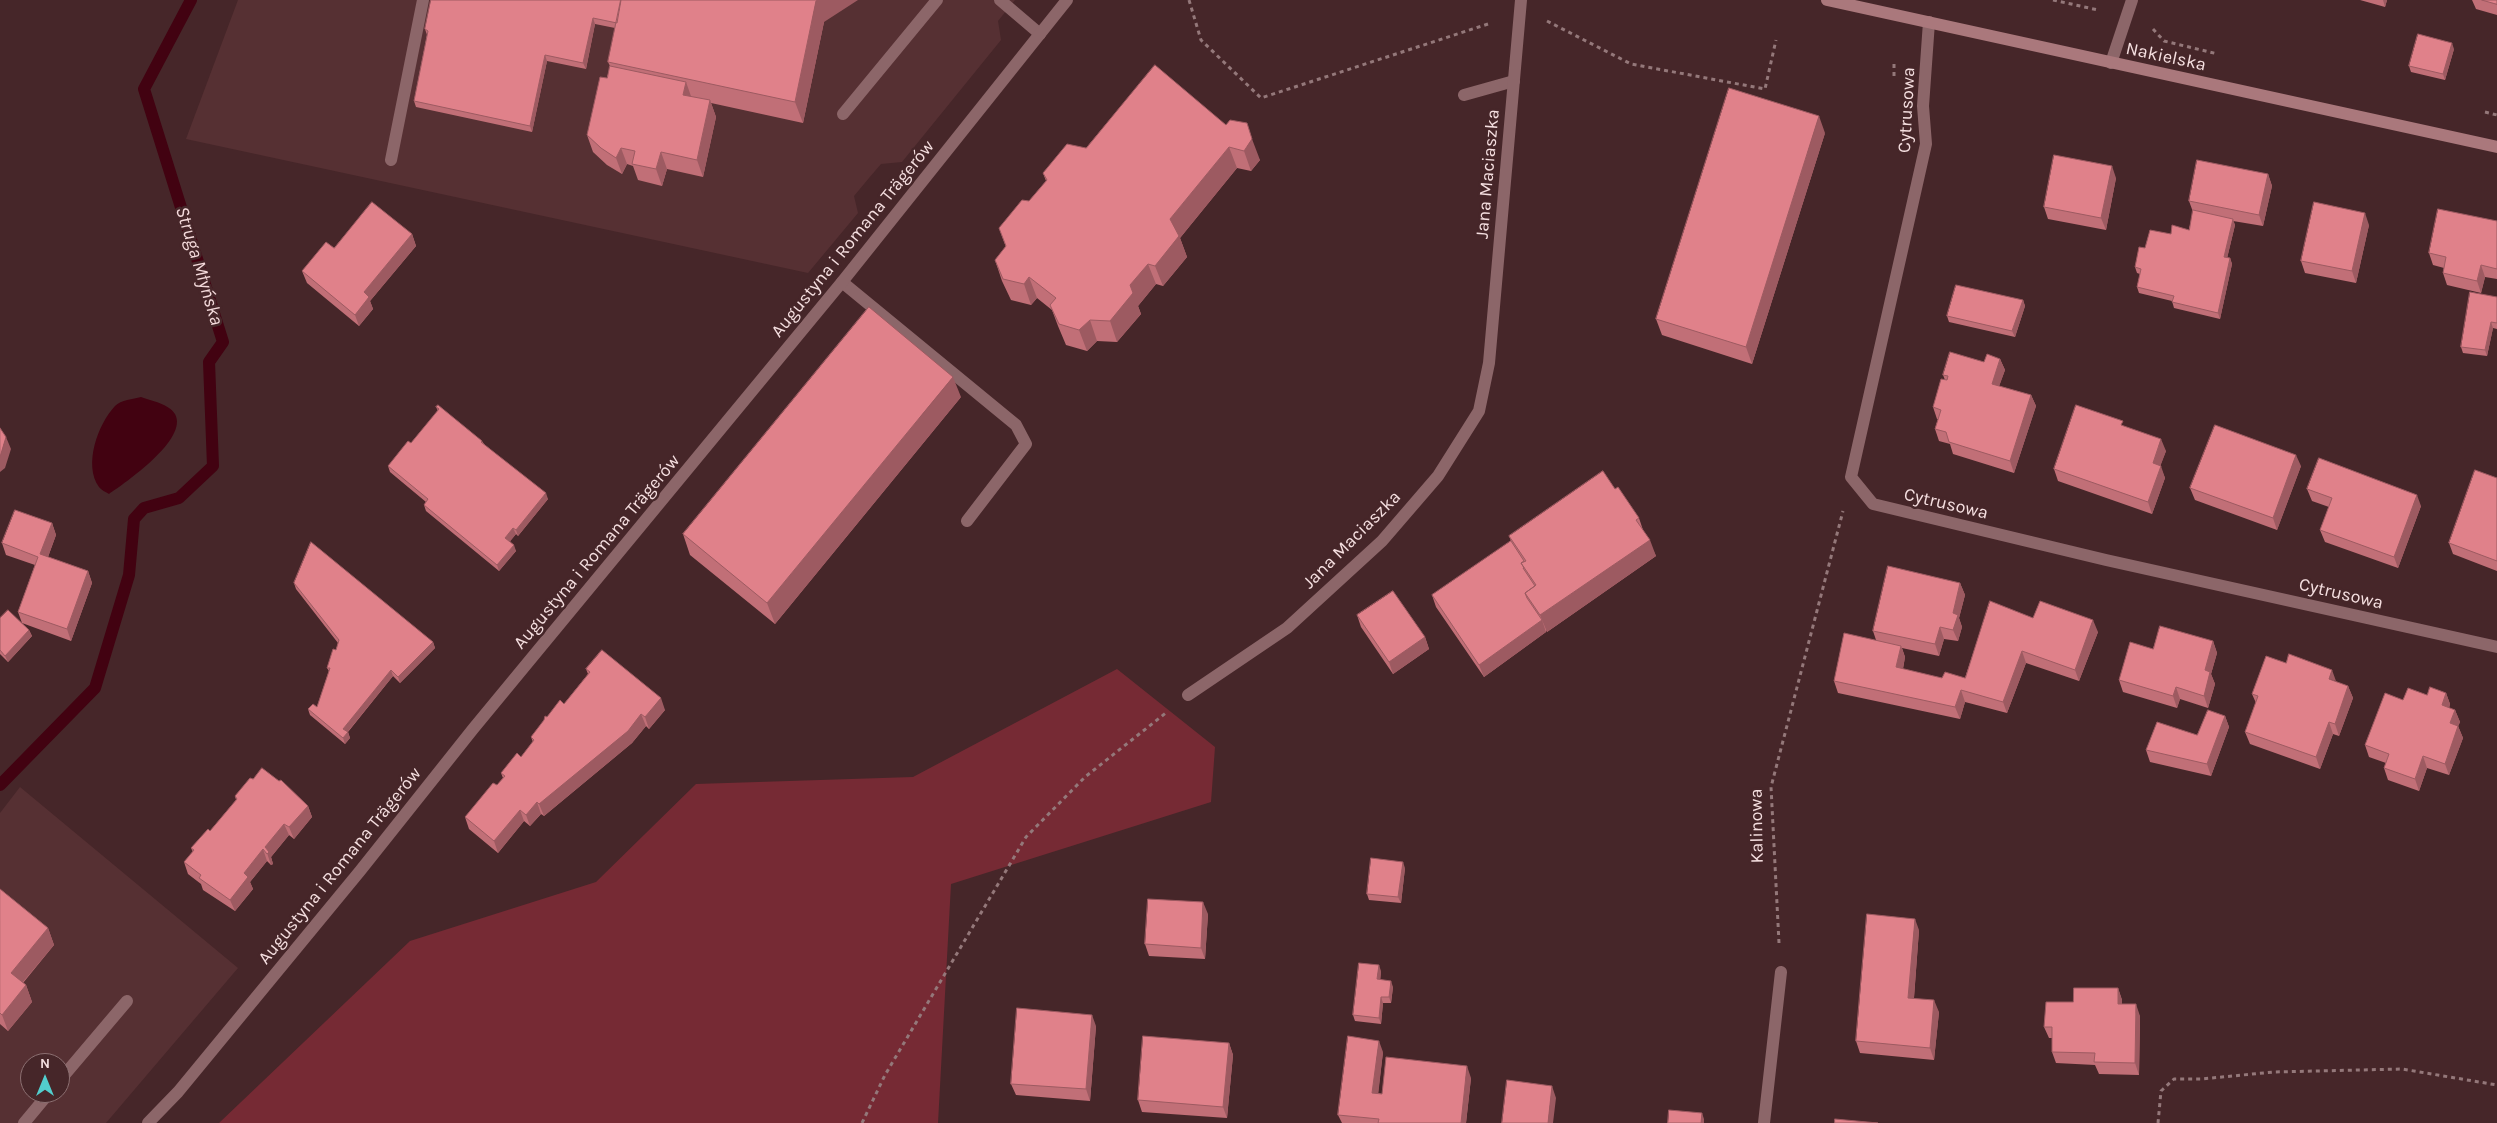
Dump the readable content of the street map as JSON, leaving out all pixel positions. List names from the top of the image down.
{
  "streets": {
    "main road": ["Nakielska"],
    "street": ["Cytrusowa", "Jana Maciaszka", "Augustyna i Romana Trägerów"],
    "path": ["Kalinowa"]
  },
  "crossings": [
    ["Nakielska", "Cytrusowa"],
    ["Cytrusowa", "Kalinowa"]
  ],
  "water": ["Struga Młyńska"],
  "north": "top"
}
